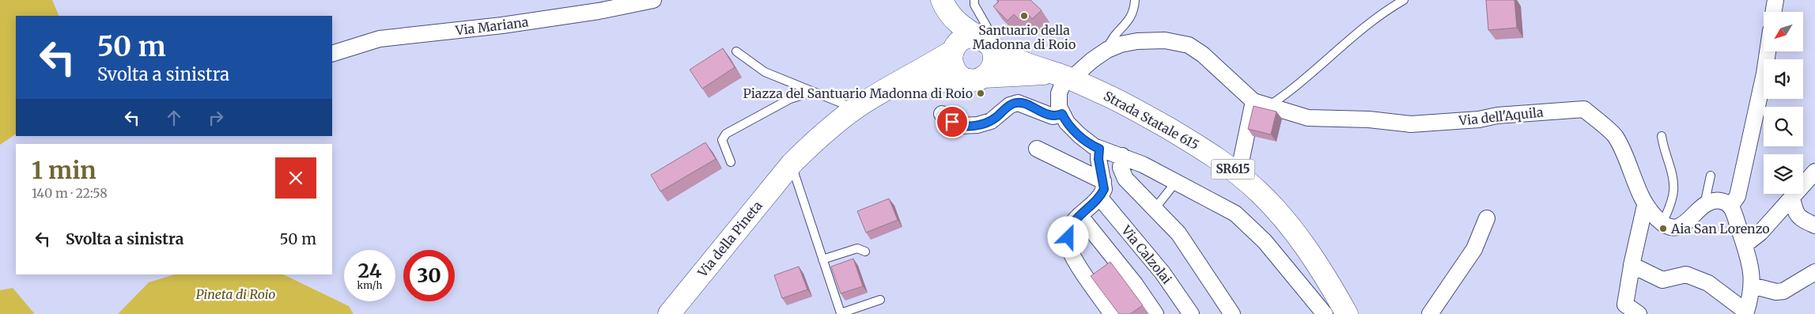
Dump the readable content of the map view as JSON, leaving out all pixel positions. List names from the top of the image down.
{
  "streets": {
    "main road": ["Strada Statale 615", "SR615", "Via della Pineta"],
    "street": ["Via Mariana", "Via dell'Aquila", "Via Calzolai"]
  },
  "crossings": [
    ["Via dell'Aquila", "Strada Statale 615"],
    ["Via dell'Aquila", "SR615"],
    ["Strada Statale 615", "SR615"],
    ["SR615", "Via della Pineta"]
  ],
  "parks": ["Pineta di Roio"],
  "places": ["Santuario della Madonna di Roio", "Piazza del Santuario Madonna di Roio", "Aia San Lorenzo"],
  "north": "bottom left",
  "page": {
    "turn": ["50 m", "Svolta a sinistra"],
    "heading": ["1 min", "140 m · 22:58"],
    "list": [
      {
        "name": "Svolta a sinistra",
        "value": "50 m"
      }
    ],
    "speed": "24 km/h",
    "limit": "30"
  }
}
